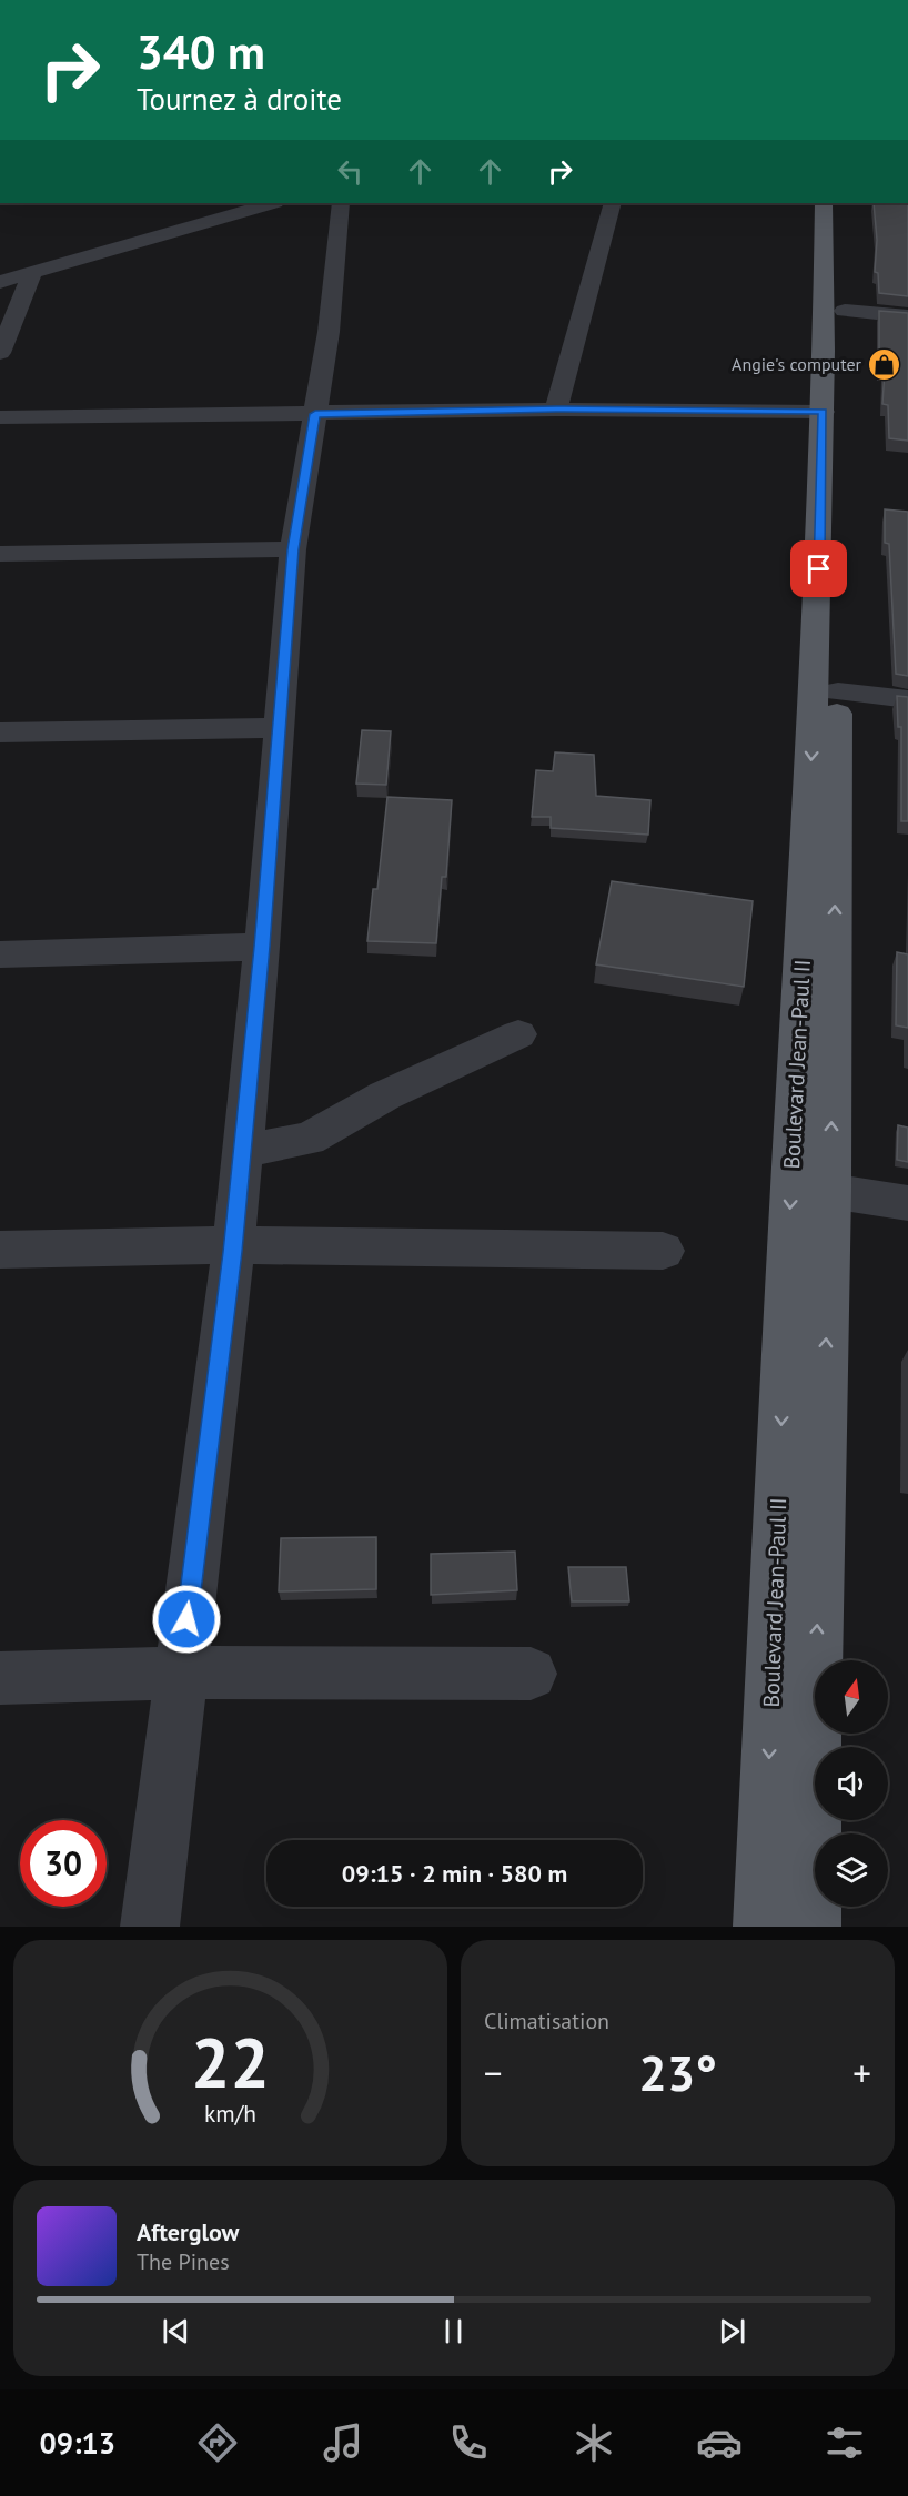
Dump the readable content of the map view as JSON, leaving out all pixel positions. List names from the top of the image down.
{
  "streets": {
    "main road": ["Boulevard Jean-Paul II"]
  },
  "places": {
    "shop": ["Angie's computer"]
  },
  "north": "top",
  "page": {
    "turn": ["340 m", "Tournez à droite"],
    "limit": "30",
    "trip": "09:15 · 2 min · 580 m",
    "tile": "Climatisation",
    "heat": ["−", "23°", "+"],
    "song": ["Afterglow", "The Pines"],
    "tabs": "09:13",
    "gauge": ["22", "km/h"]
  }
}
